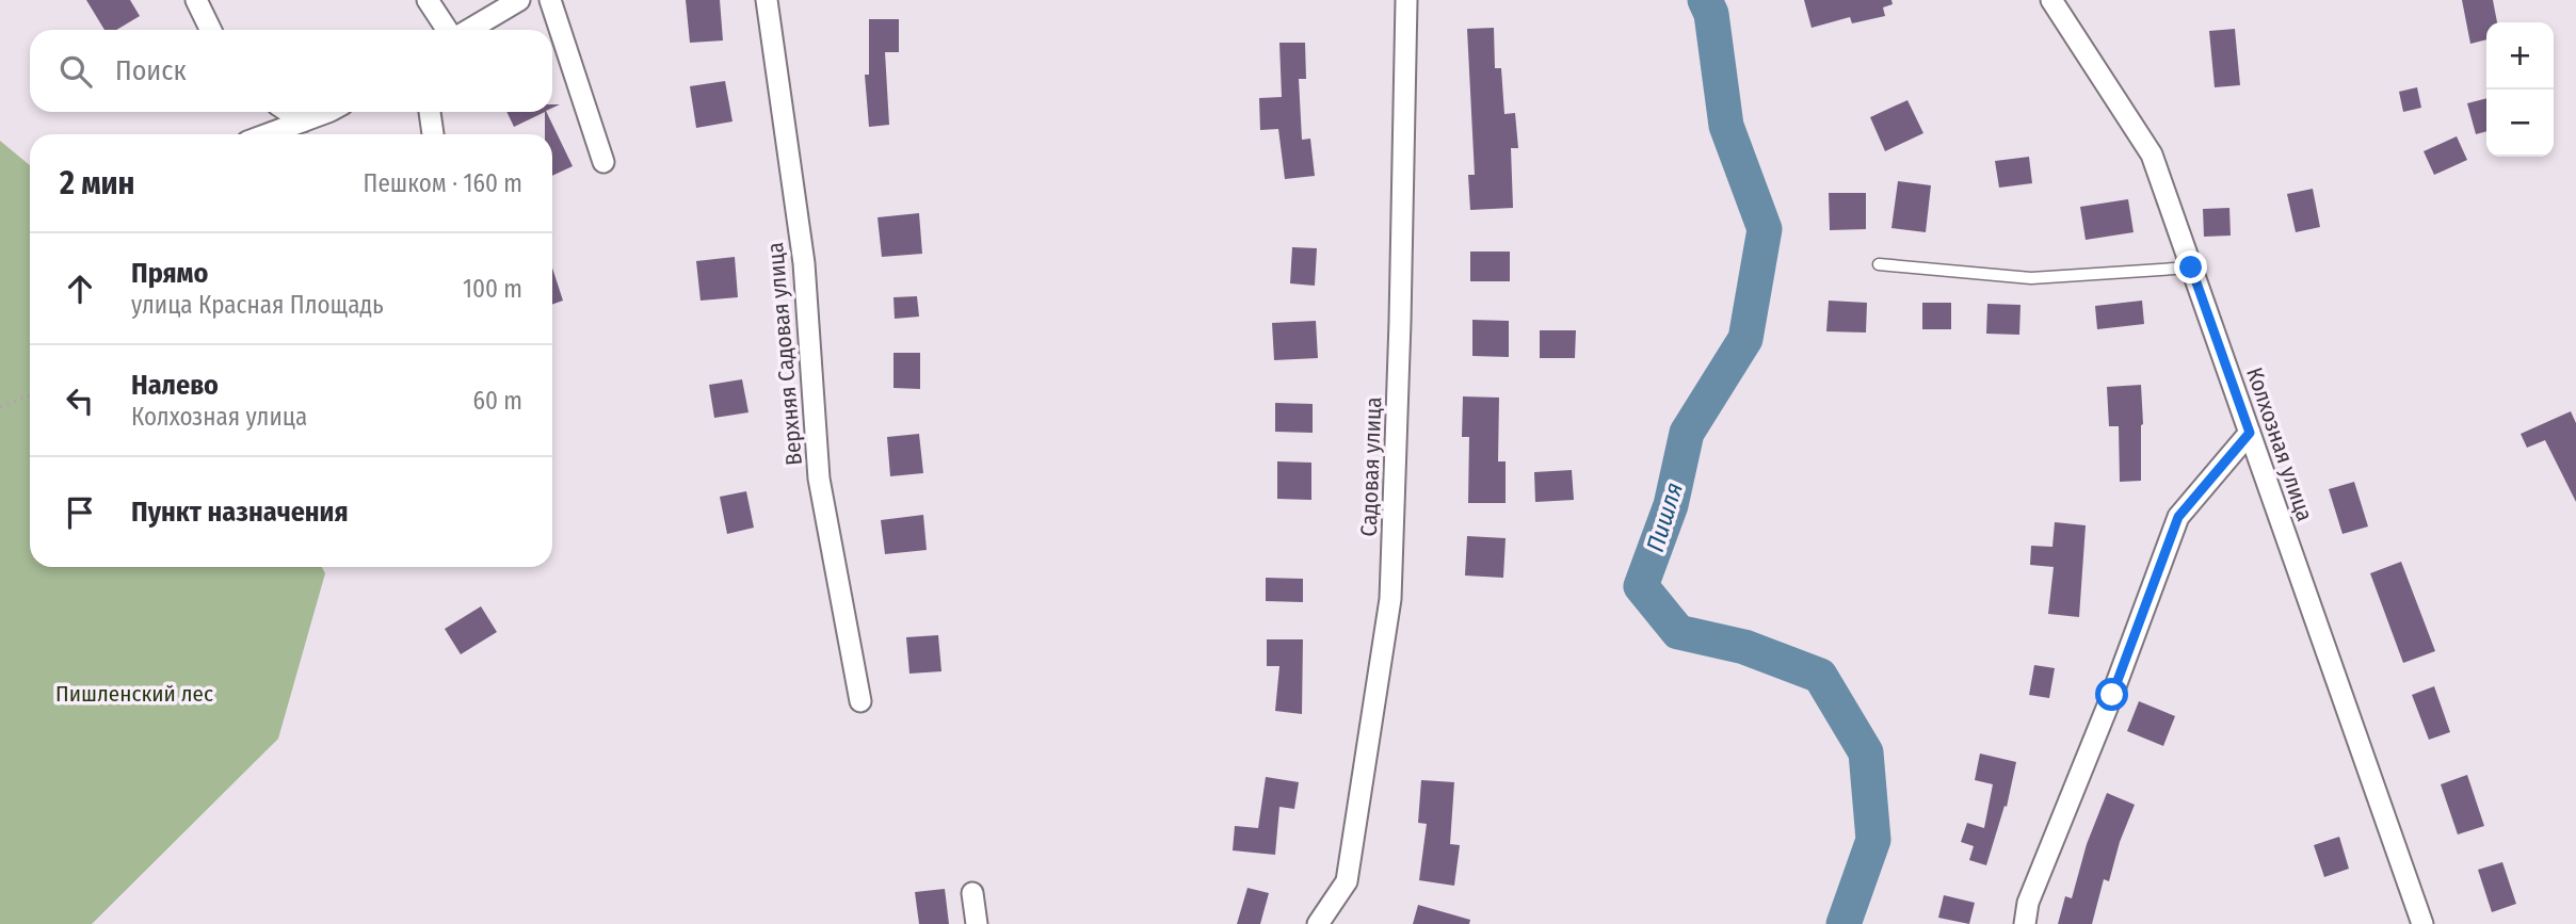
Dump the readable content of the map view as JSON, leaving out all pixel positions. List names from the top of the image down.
{
  "streets": {
    "street": ["Верхняя Садовая улица", "Колхозная улица", "Садовая улица"]
  },
  "water": ["Пишля"],
  "parks": ["Пишленский лес"],
  "page": {
    "map_buttons": ["+", "−"],
    "search": "Поиск",
    "heading": ["2 мин", "Пешком · 160 m"],
    "list": [
      ["Прямо", "улица Красная Площадь", "100 m"],
      ["Налево", "Колхозная улица", "60 m"],
      "Пункт назначения"
    ]
  }
}
